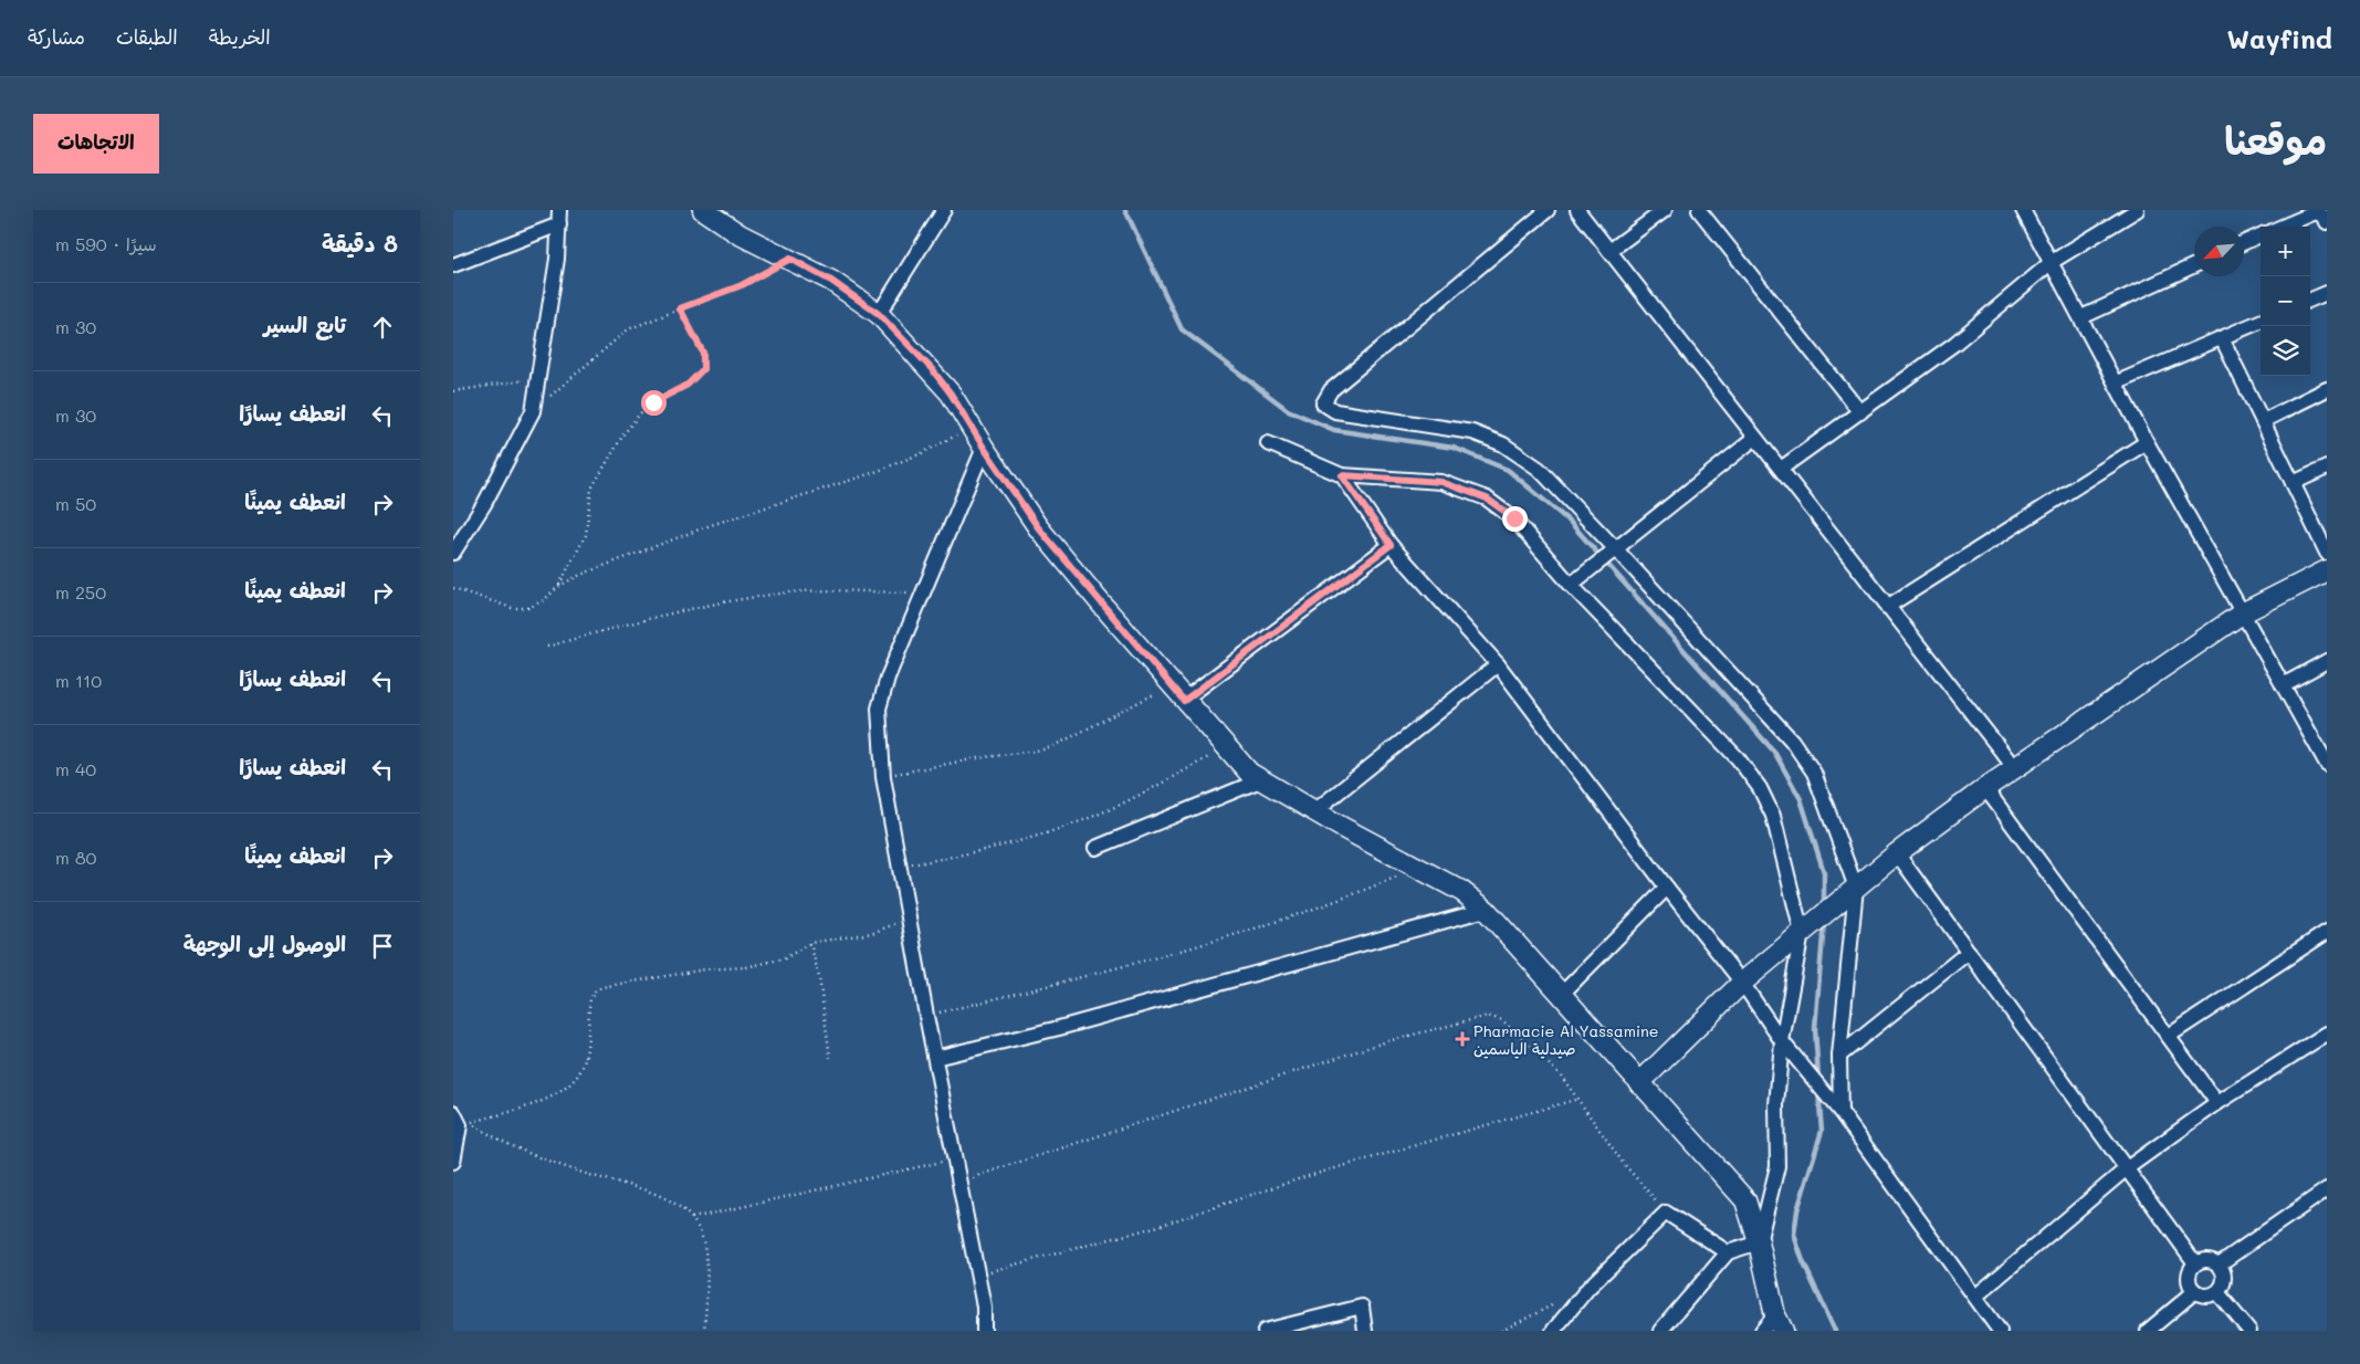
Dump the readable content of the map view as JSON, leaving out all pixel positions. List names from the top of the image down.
{
  "places": {
    "health": ["Pharmacie Al Yassamine صيدلية الياسمين"]
  },
  "north": "bottom left",
  "page": {
    "header": "Wayfind",
    "nav": ["الخريطة", "الطبقات", "مشاركة"],
    "title": "موقعنا",
    "buttons": "الاتجاهات",
    "heading": ["8 دقيقة", "سيرًا · 590 m"],
    "map_buttons": ["+", "−"],
    "list": [
      ["تابع السير", "30 m"],
      ["انعطف يسارًا", "30 m"],
      ["انعطف يمينًا", "50 m"],
      ["انعطف يمينًا", "250 m"],
      ["انعطف يسارًا", "110 m"],
      ["انعطف يسارًا", "40 m"],
      ["انعطف يمينًا", "80 m"],
      "الوصول إلى الوجهة"
    ]
  }
}
